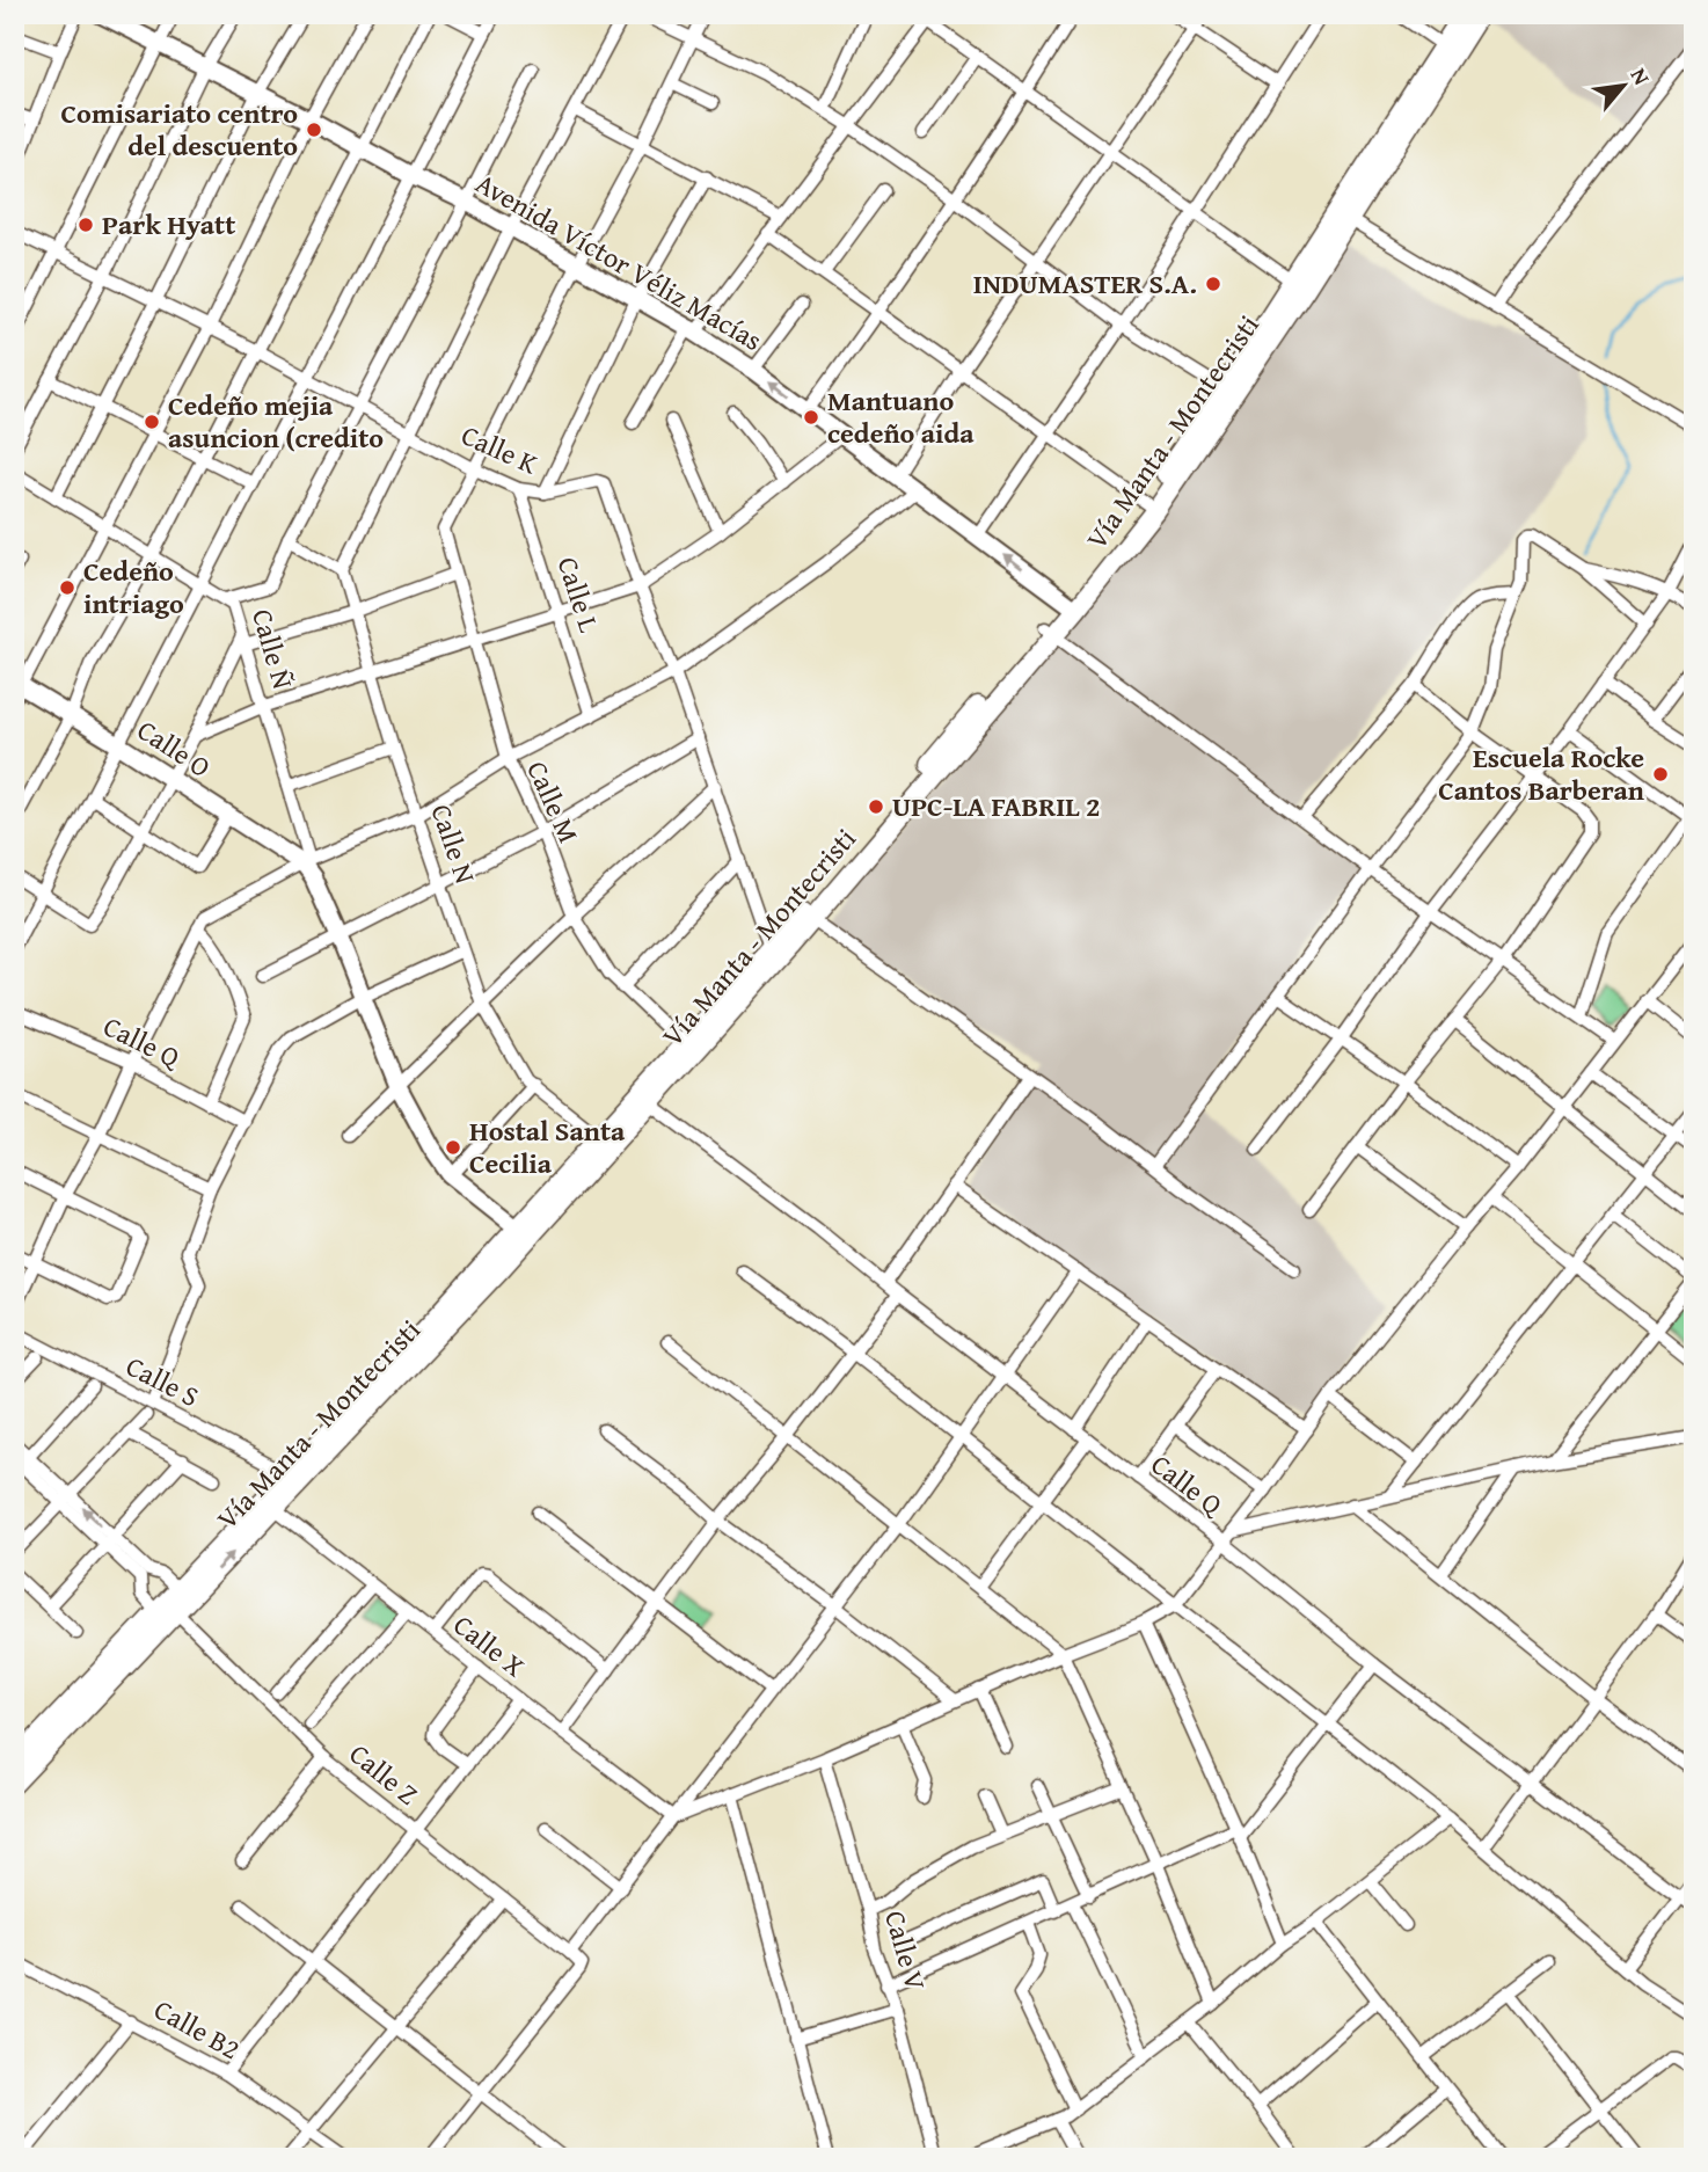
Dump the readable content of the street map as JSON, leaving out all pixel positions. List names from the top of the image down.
{
  "streets": {
    "main road": ["Vía Manta - Montecristi"],
    "street": [
      "Avenida Víctor Véliz Macías",
      "Calle K",
      "Calle L",
      "Calle Ñ",
      "Calle O",
      "Calle M",
      "Calle N",
      "Calle Q",
      "Calle S",
      "Calle X",
      "Calle Z",
      "Calle V",
      "Calle B2"
    ]
  },
  "crossings": [
    ["Avenida Víctor Véliz Macías", "Vía Manta - Montecristi"],
    ["Vía Manta - Montecristi", "Calle K"],
    ["Vía Manta - Montecristi", "Calle Ñ"],
    ["Vía Manta - Montecristi", "Calle M"],
    ["Vía Manta - Montecristi", "Calle N"],
    ["Vía Manta - Montecristi", "Calle Q"],
    ["Vía Manta - Montecristi", "Calle S"],
    ["Vía Manta - Montecristi", "Calle X"],
    ["Vía Manta - Montecristi", "Calle Z"],
    ["Calle K", "Calle L"],
    ["Calle K", "Calle M"],
    ["Calle Ñ", "Calle O"]
  ],
  "places": [
    "Comisariato centro del descuento",
    "Park Hyatt",
    "INDUMASTER S.A.",
    "Mantuano cedeño aida",
    "Cedeño mejia asuncion (credito",
    "Cedeño intriago",
    "Escuela Rocke Cantos Barberan",
    "UPC-LA FABRIL 2",
    "Hostal Santa Cecilia"
  ],
  "north": "top right"
}
